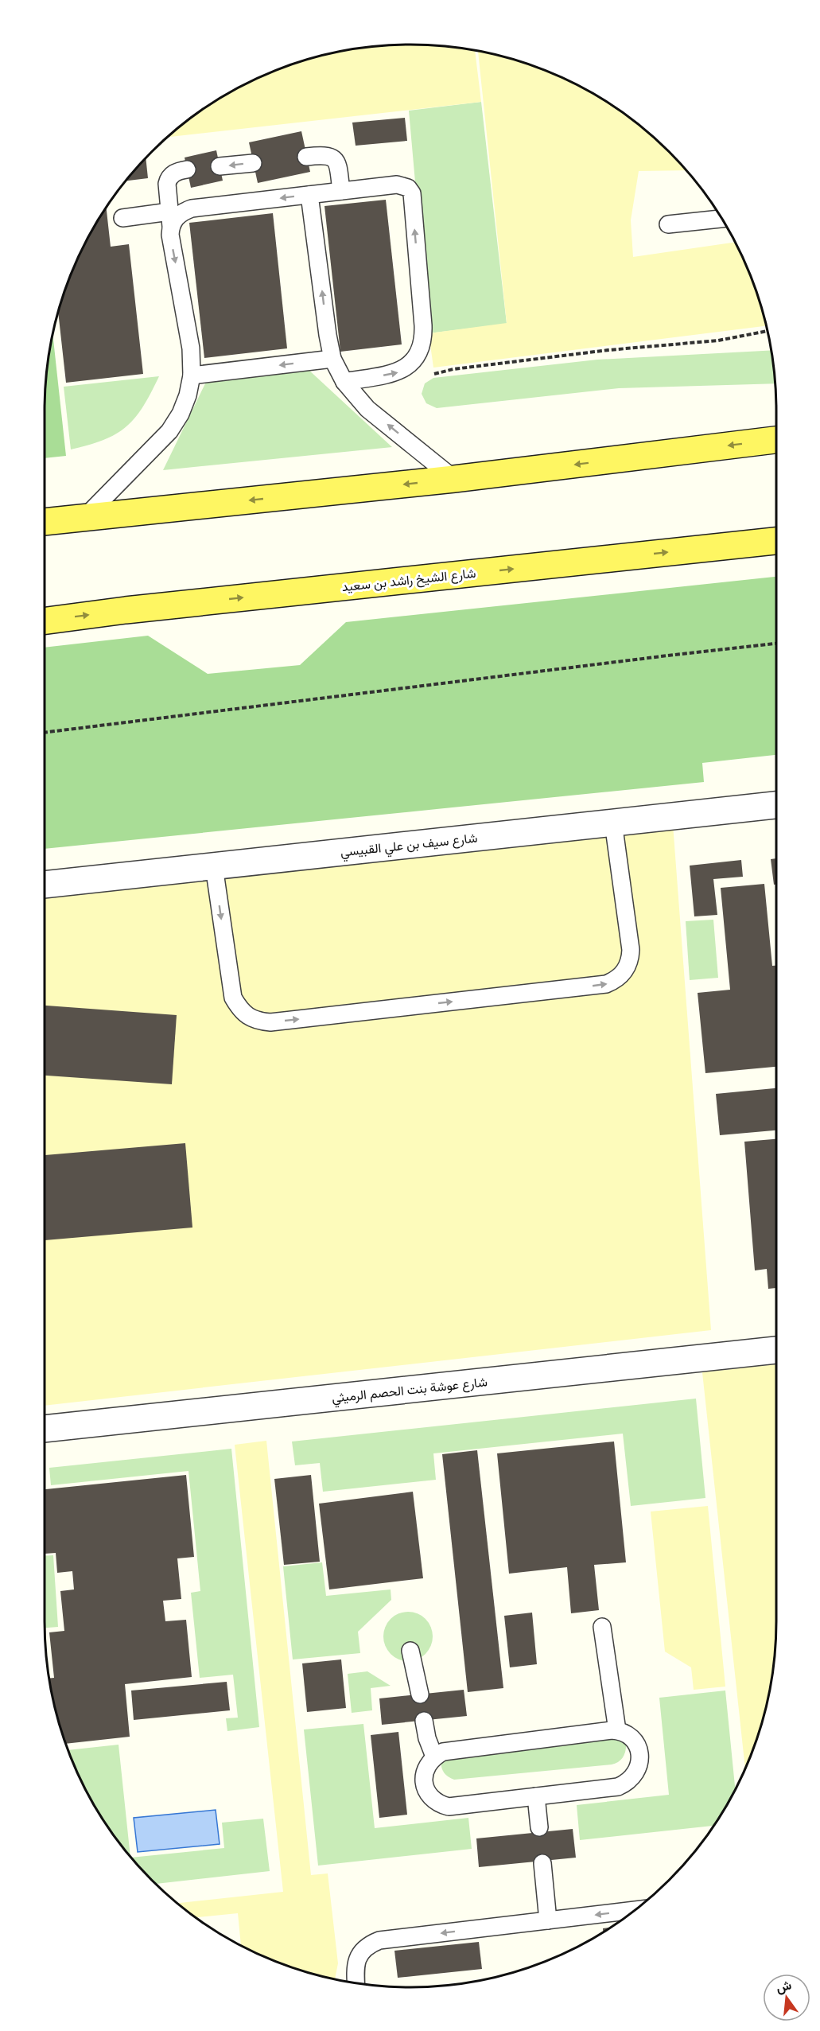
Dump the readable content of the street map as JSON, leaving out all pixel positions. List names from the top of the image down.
{
  "streets": {
    "main road": ["شارع الشيخ راشد بن سعيد"],
    "street": ["شارع سيف بن علي القبيسي", "شارع عوشة بنت الحصم الرميثي"]
  },
  "north": "top"
}
